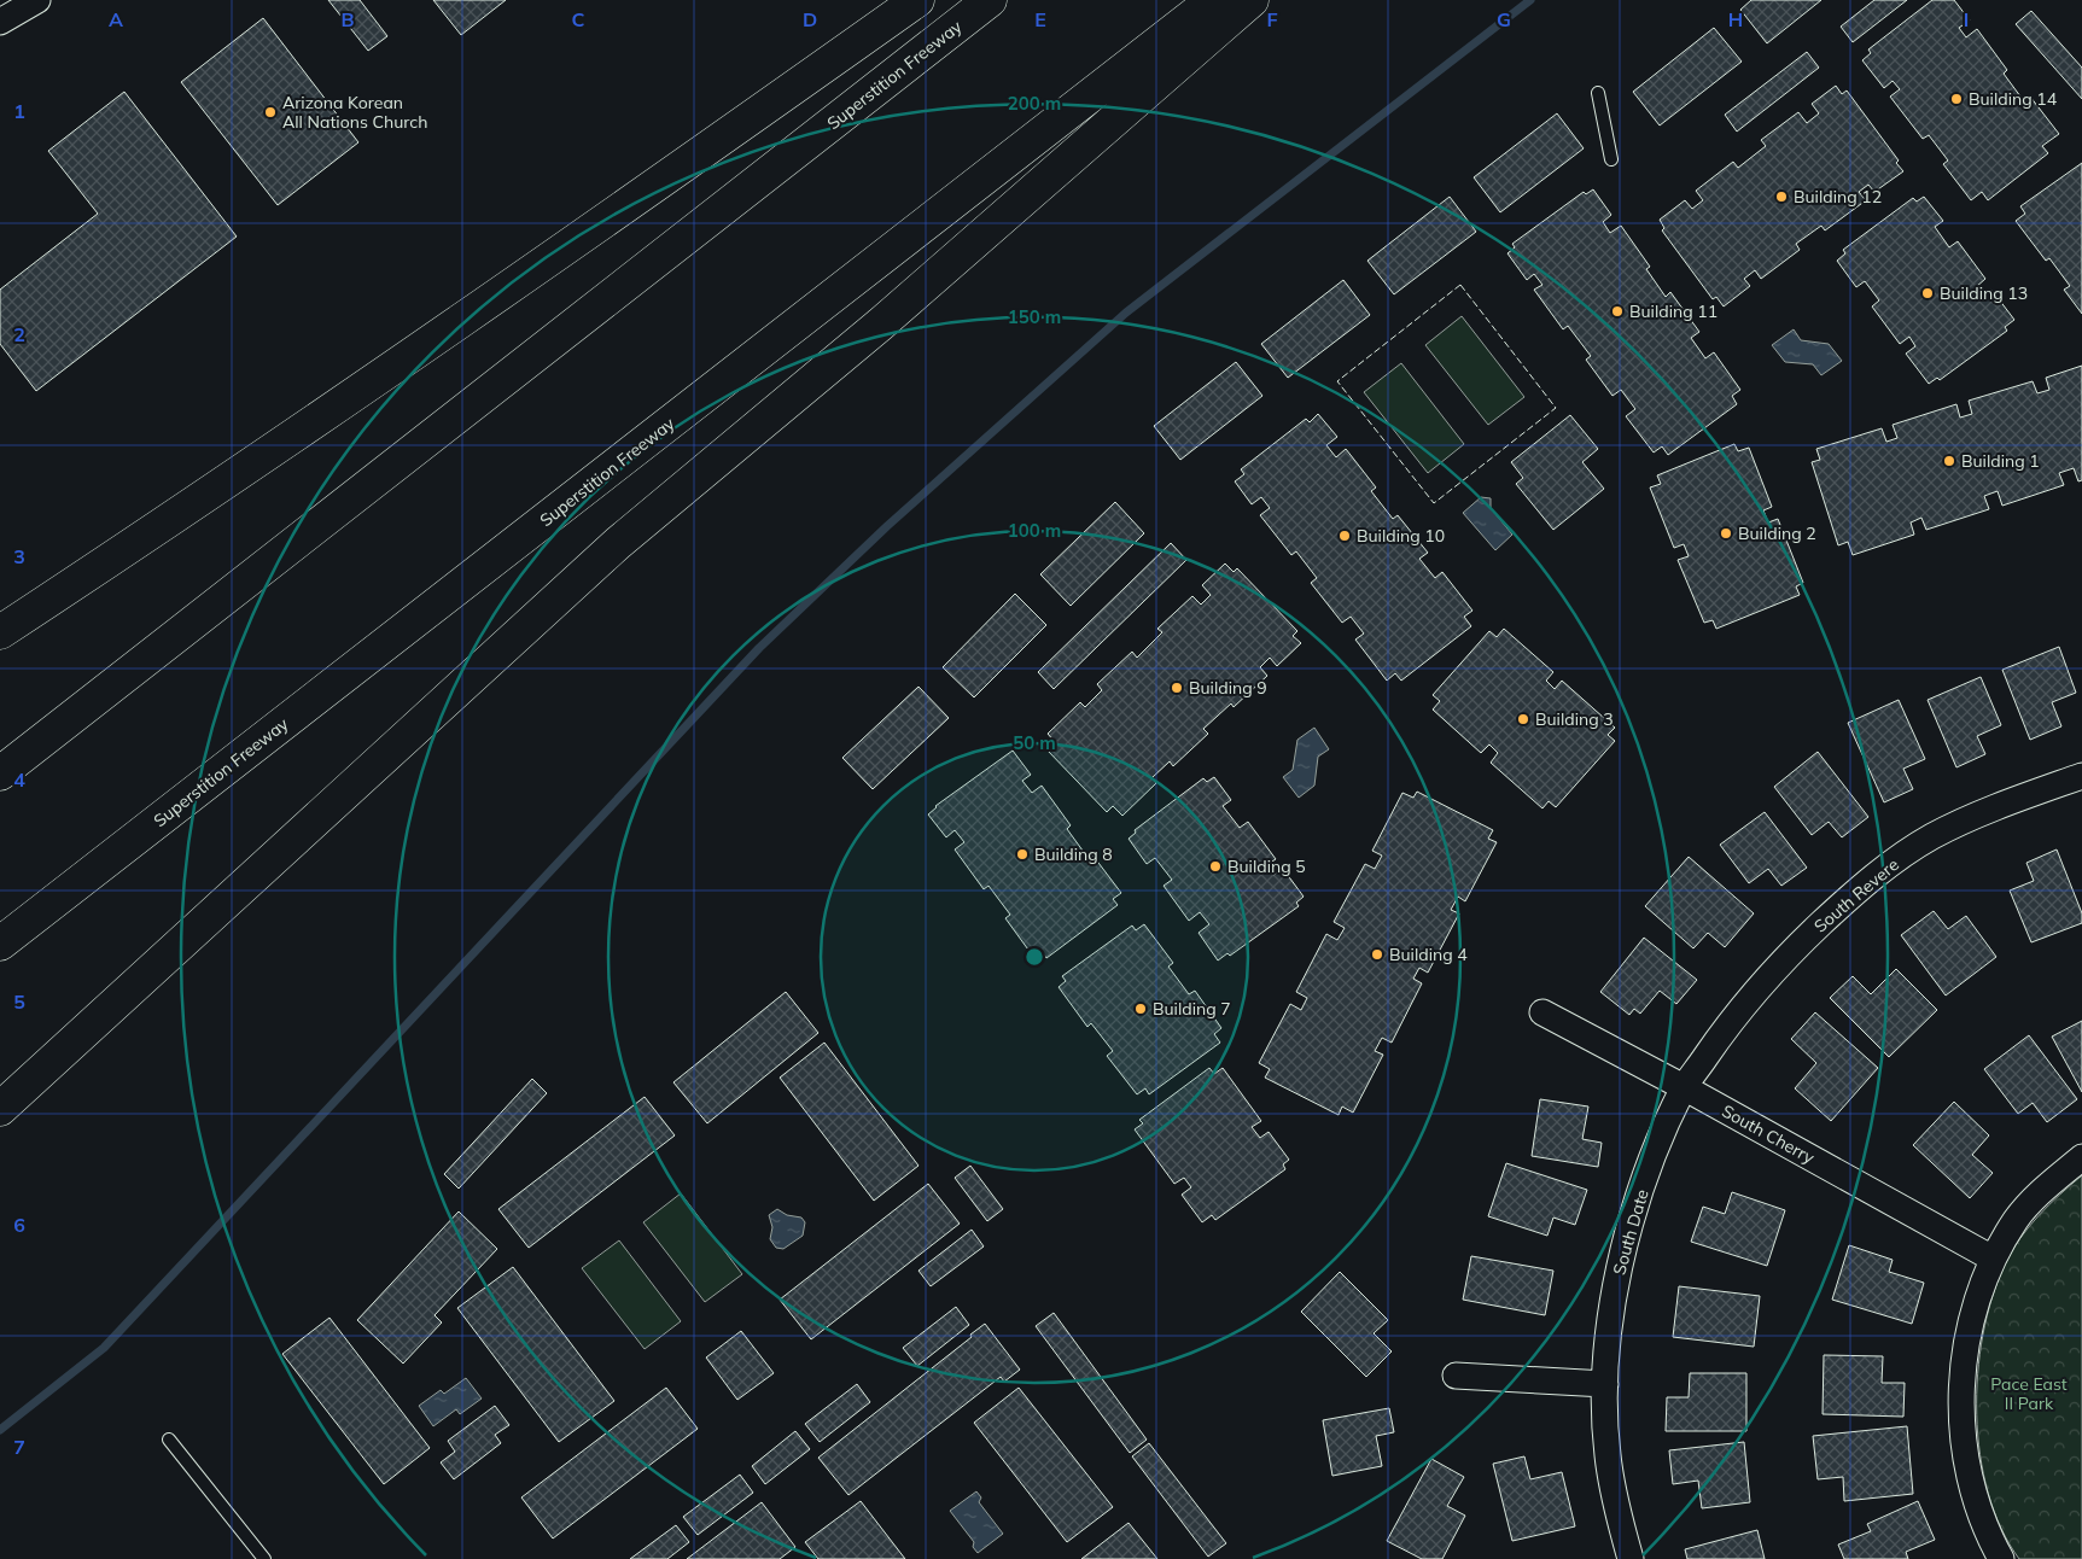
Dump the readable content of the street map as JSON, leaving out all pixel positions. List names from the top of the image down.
{
  "streets": {
    "highway": ["Superstition Freeway"],
    "street": ["South Revere", "South Cherry", "South Date"]
  },
  "crossings": [
    ["South Revere", "South Cherry"],
    ["South Revere", "South Date"],
    ["South Cherry", "South Date"]
  ],
  "parks": ["Pace East II Park"],
  "places": [
    "Building 14",
    "Arizona Korean All Nations Church",
    "Building 12",
    "Building 13",
    "Building 11",
    "Building 1",
    "Building 2",
    "Building 10",
    "Building 9",
    "Building 3",
    "Building 8",
    "Building 5",
    "Building 4",
    "Building 7"
  ],
  "grid": {
    "columns": [
      "A",
      "B",
      "C",
      "D",
      "E",
      "F",
      "G",
      "H",
      "I"
    ],
    "rows": [
      "1",
      "2",
      "3",
      "4",
      "5",
      "6",
      "7"
    ]
  },
  "rings": [
    "200 m",
    "150 m",
    "100 m",
    "50 m"
  ]
}
